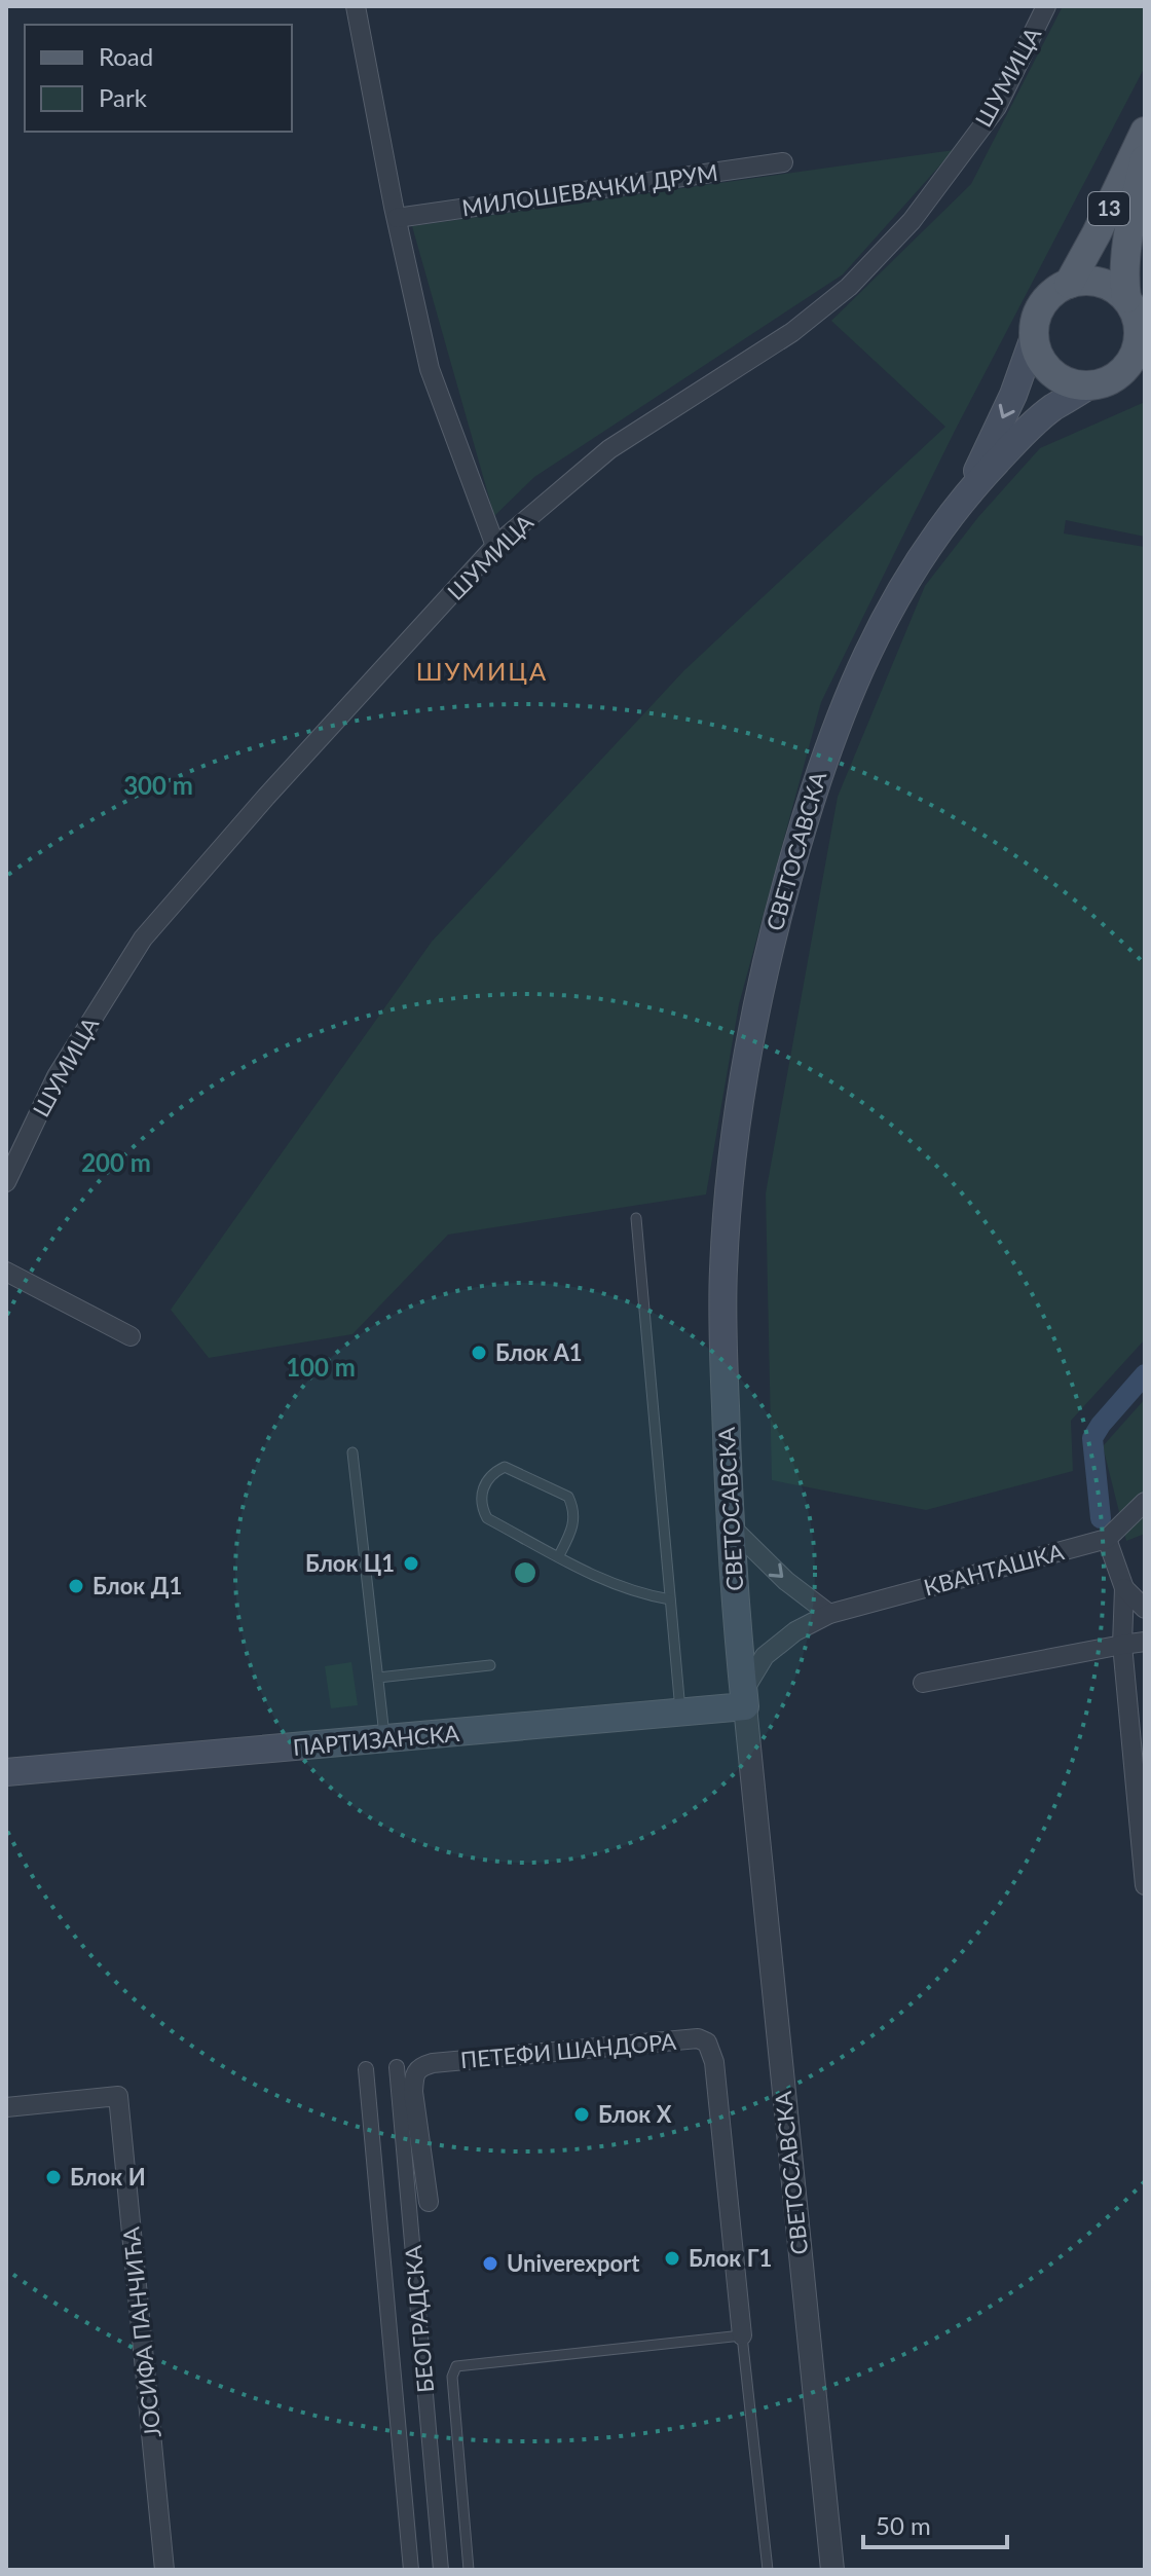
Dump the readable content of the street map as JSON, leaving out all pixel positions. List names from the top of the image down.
{
  "streets": {
    "main road": ["13", "СВЕТОСАВСКА", "ПАРТИЗАНСКА"],
    "street": [
      "ШУМИЦА",
      "МИЛОШЕВАЧКИ ДРУМ",
      "КВАНТАШКА",
      "ПЕТЕФИ ШАНДОРА",
      "БЕОГРАДСКА",
      "ЈОСИФА ПАНЧИЋА"
    ]
  },
  "crossings": [
    ["СВЕТОСАВСКА", "КВАНТАШКА"],
    ["СВЕТОСАВСКА", "ПАРТИЗАНСКА"],
    ["КВАНТАШКА", "ПАРТИЗАНСКА"]
  ],
  "districts": ["ШУМИЦА"],
  "places": [
    "Блок А1",
    "Блок Ц1",
    "Блок Д1",
    "Блок Х",
    "Блок И",
    "Блок Г1",
    "Univerexport"
  ],
  "legend": ["Road", "Park"],
  "scale_bar": "50 m",
  "rings": ["300 m", "200 m", "100 m"]
}
